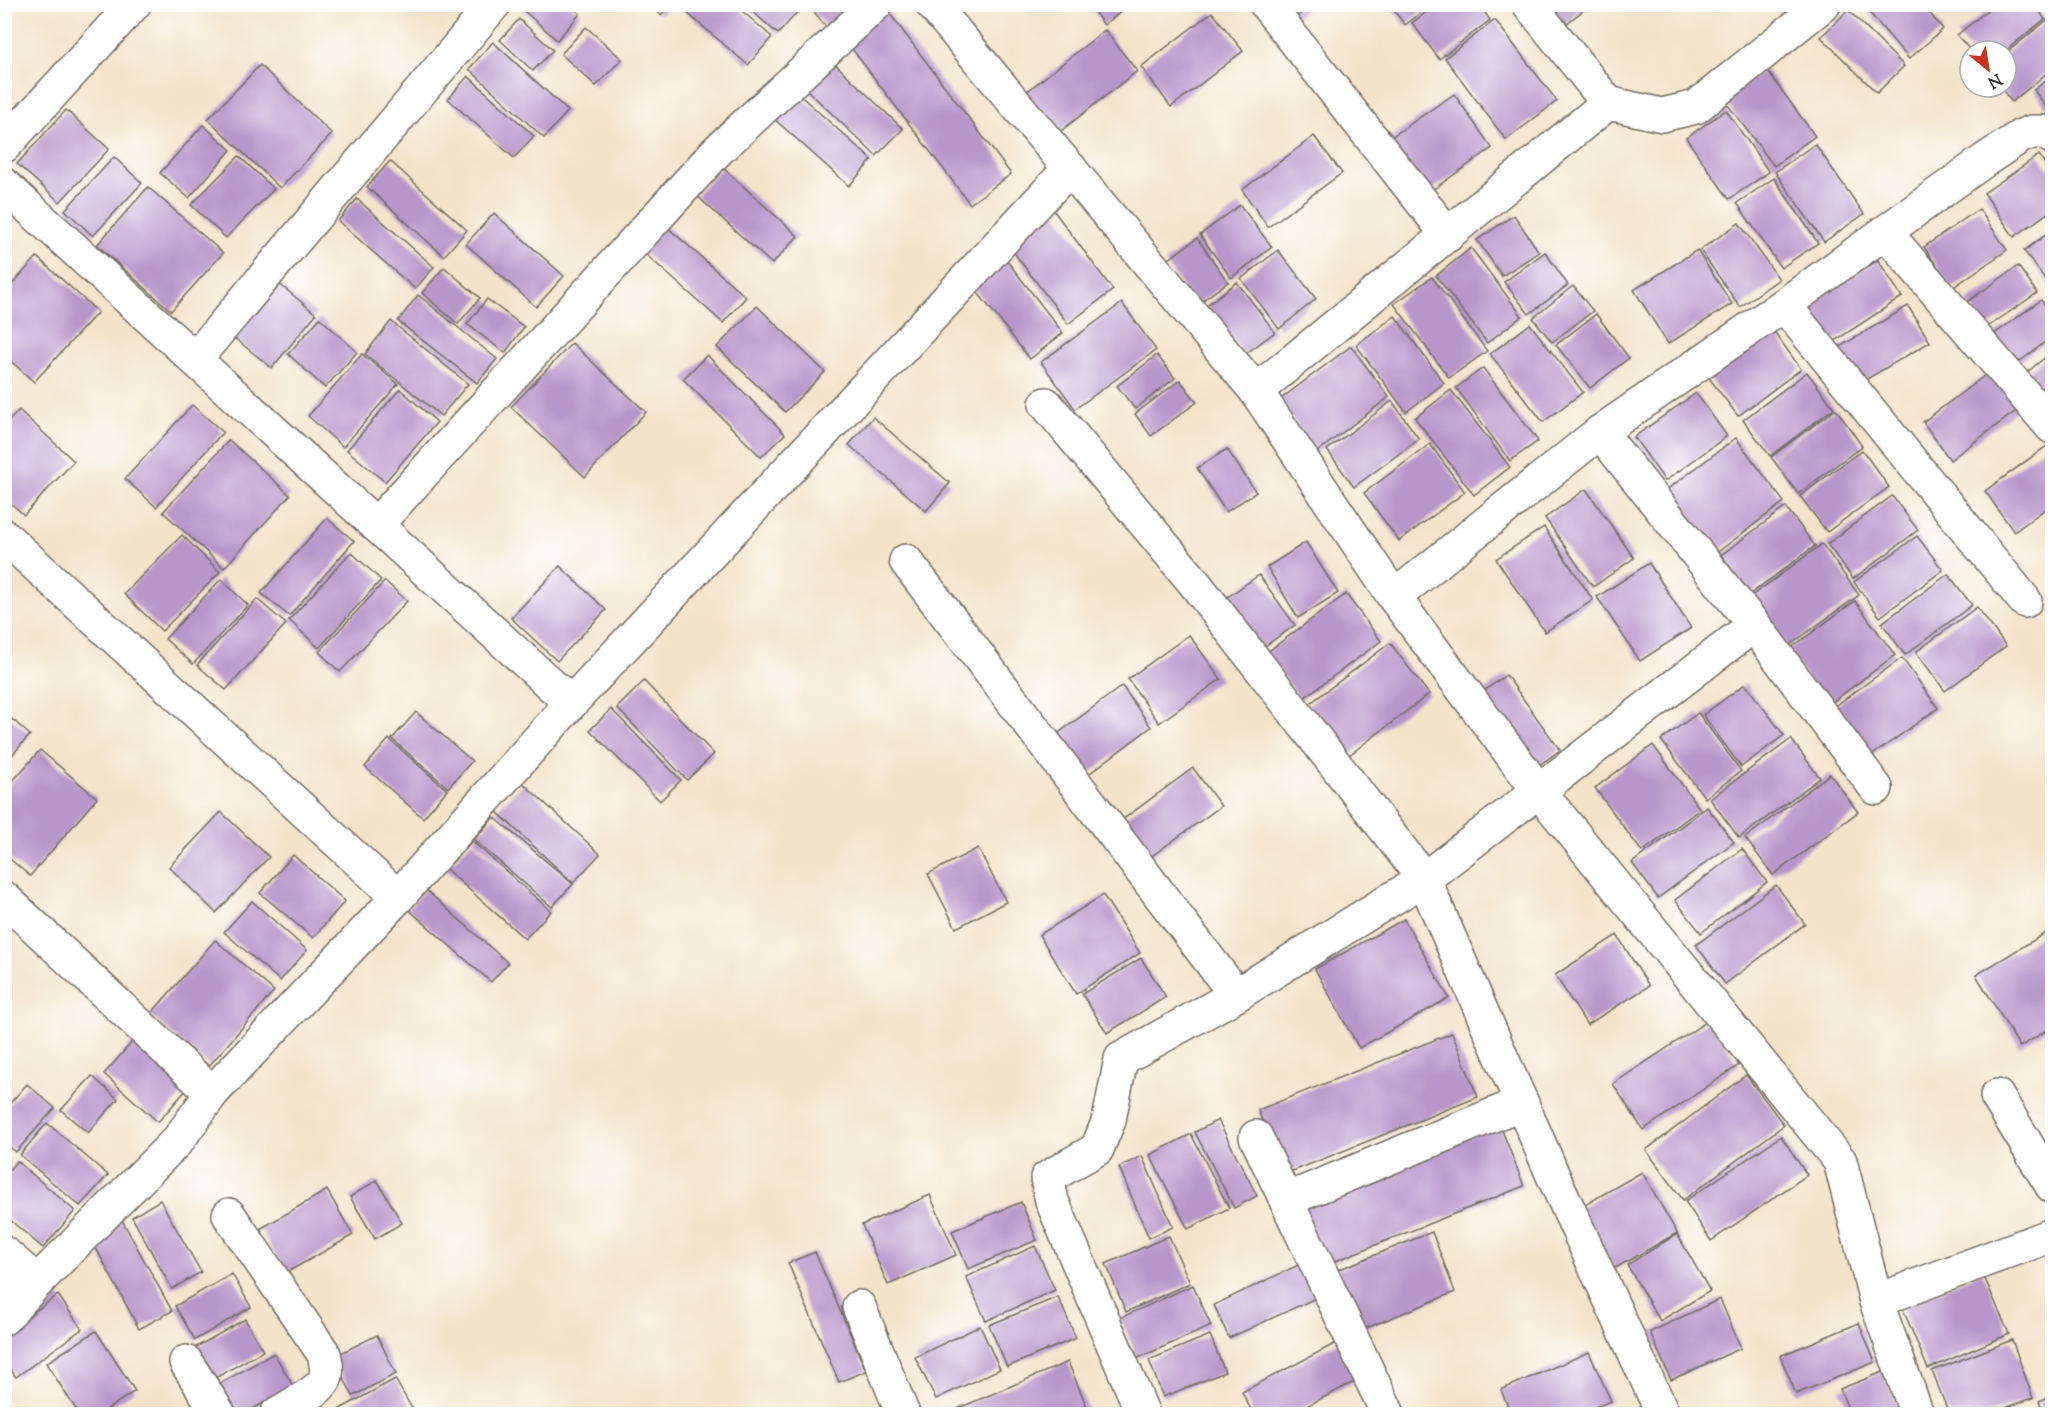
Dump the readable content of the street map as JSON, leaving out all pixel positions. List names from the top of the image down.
{
  "north": "bottom right"
}
